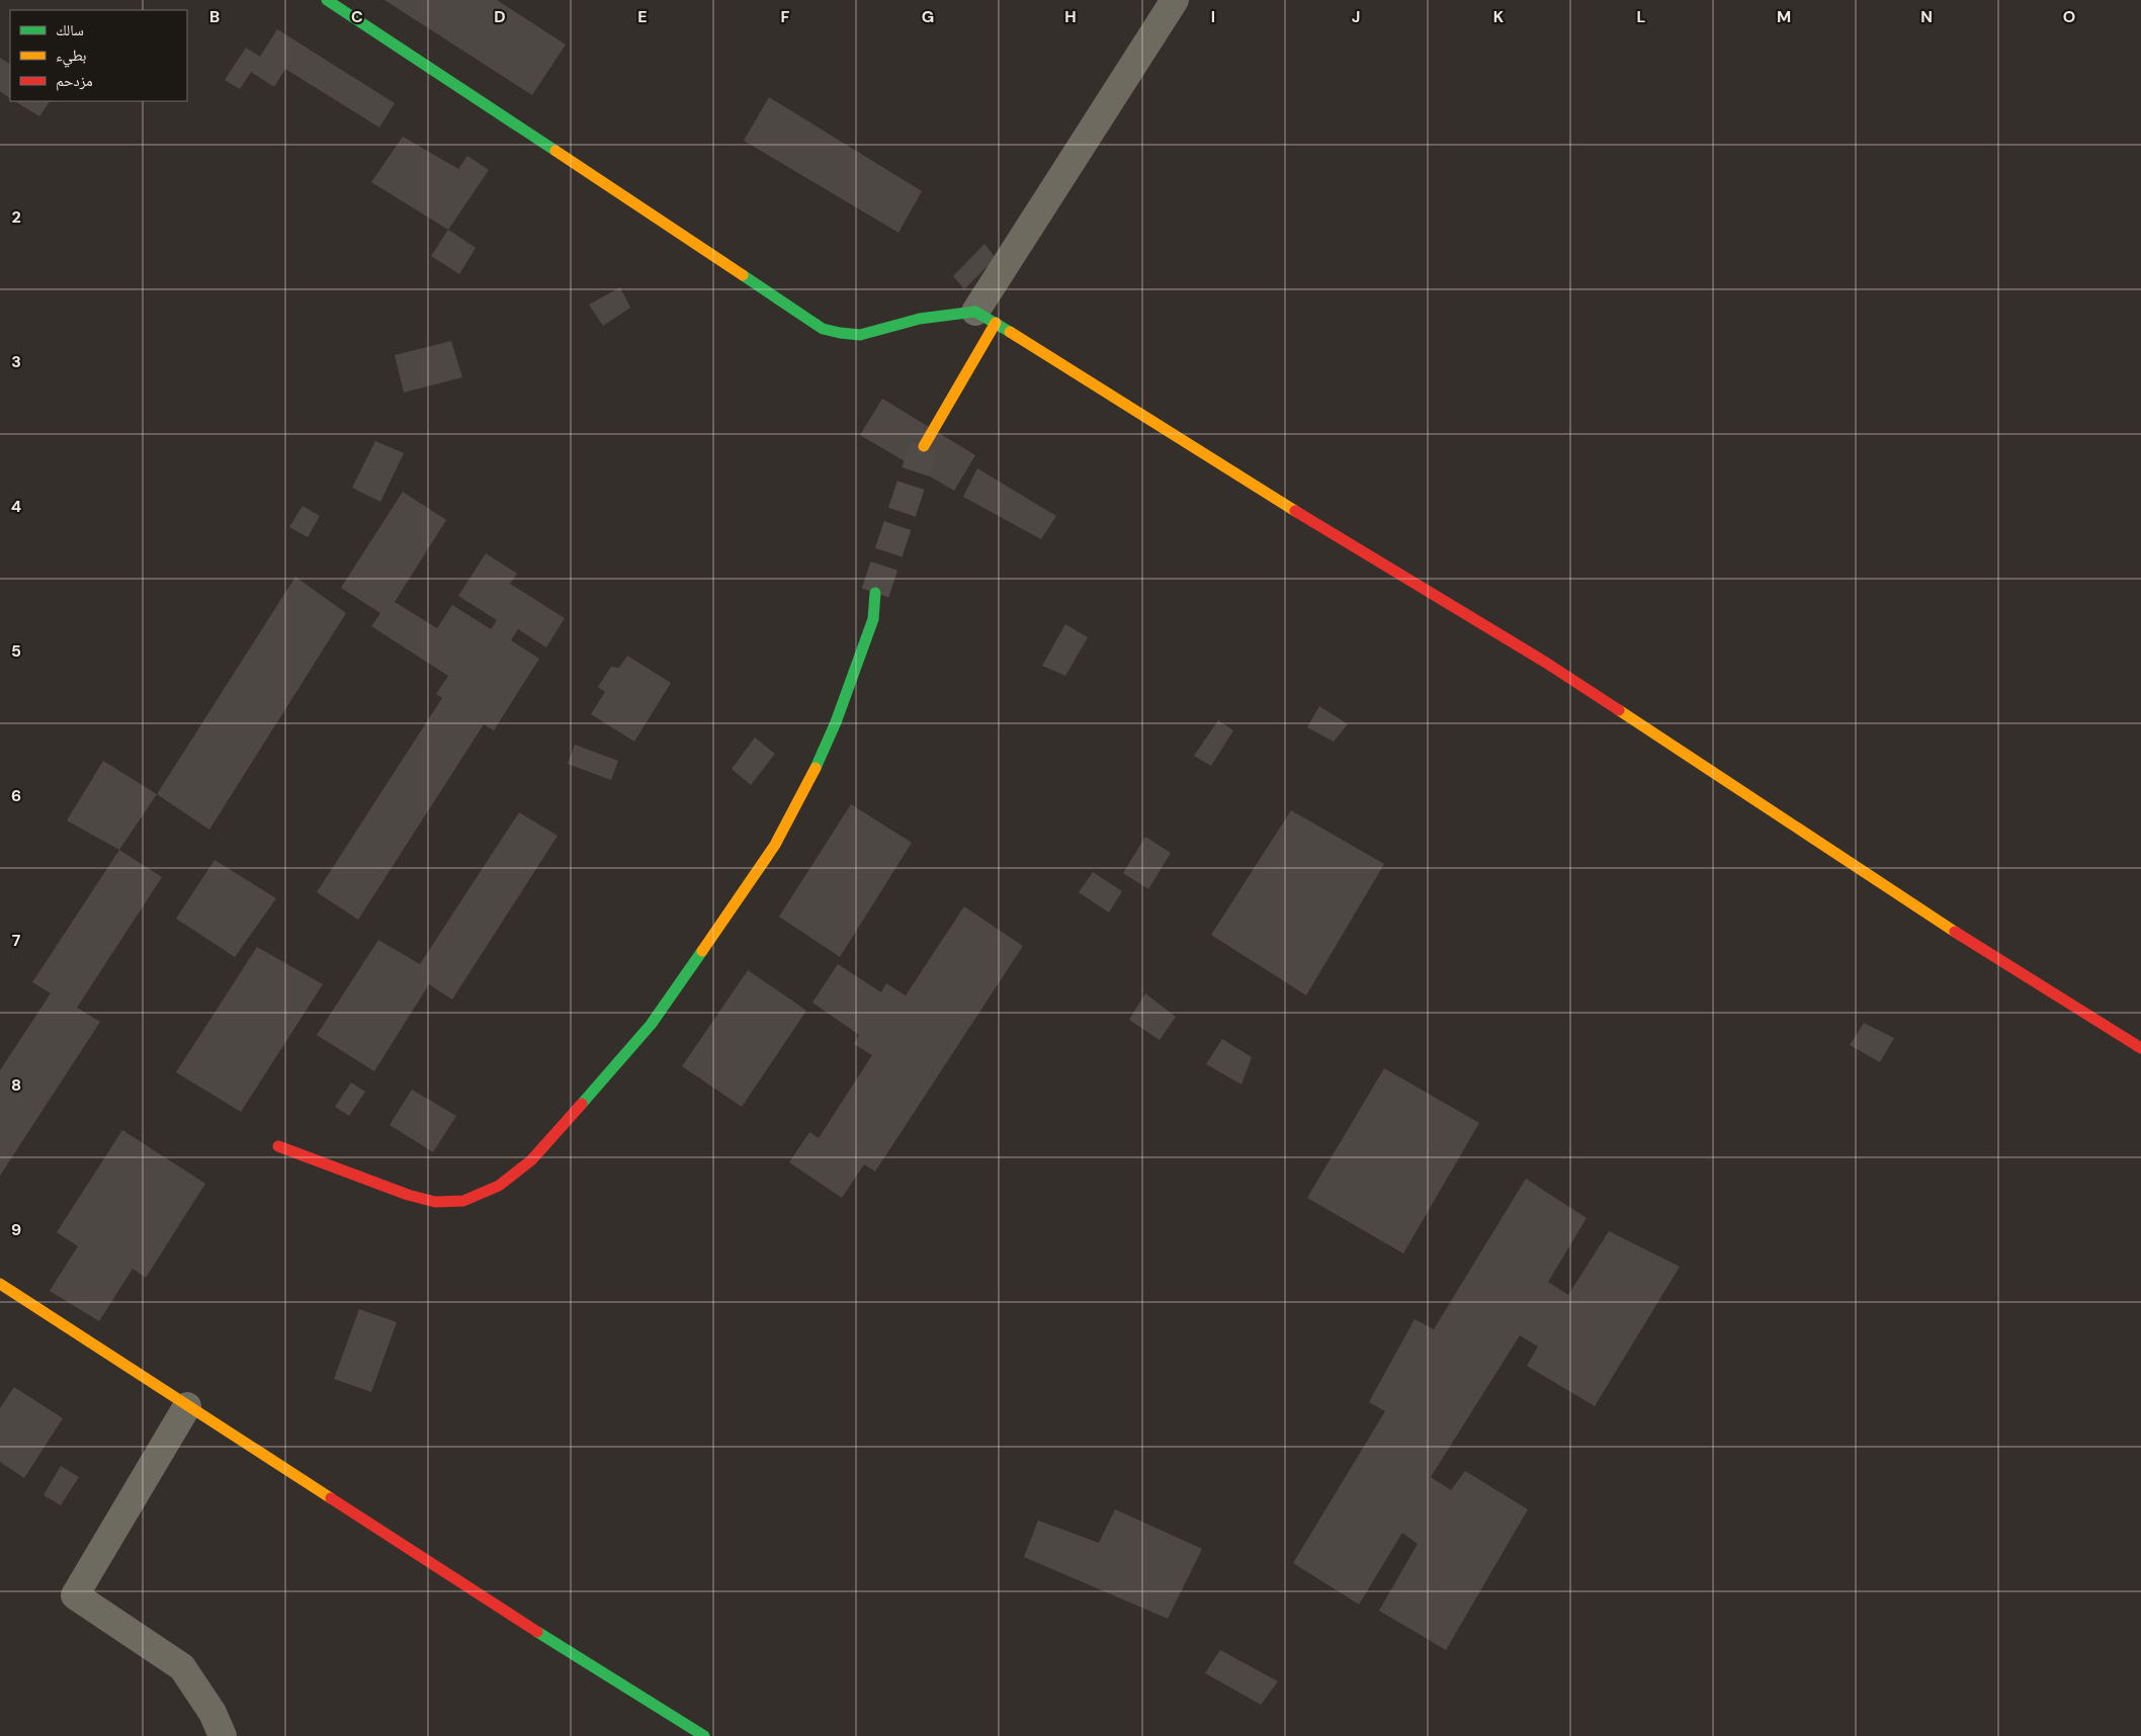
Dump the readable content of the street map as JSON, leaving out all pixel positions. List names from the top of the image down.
{
  "legend": ["سالك", "بطيء", "مزدحم"],
  "grid": {
    "columns": [
      "B",
      "C",
      "D",
      "E",
      "F",
      "G",
      "H",
      "I",
      "J",
      "K",
      "L",
      "M",
      "N",
      "O"
    ],
    "rows": [
      "2",
      "3",
      "4",
      "5",
      "6",
      "7",
      "8",
      "9"
    ]
  }
}
